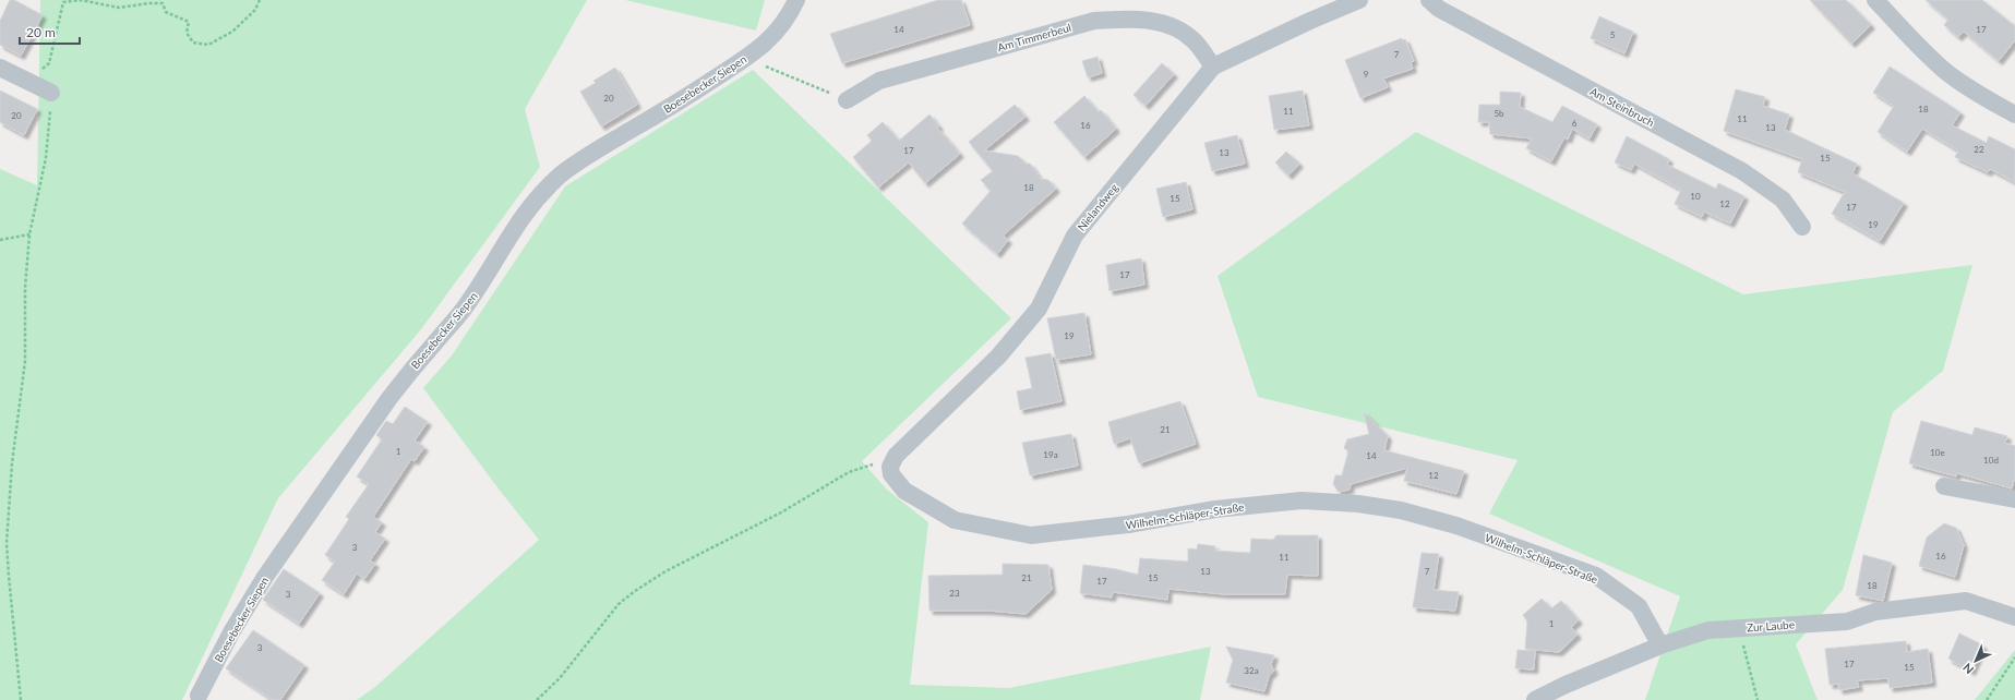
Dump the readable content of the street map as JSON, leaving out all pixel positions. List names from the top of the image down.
{
  "streets": {
    "street": [
      "Am Timmerbeul",
      "Boesebecker Siepen",
      "Am Steinbruch",
      "Nielandweg",
      "Wilhelm-Schläper-Straße",
      "Zur Laube"
    ]
  },
  "crossings": [
    ["Am Timmerbeul", "Nielandweg"],
    ["Nielandweg", "Wilhelm-Schläper-Straße"],
    ["Wilhelm-Schläper-Straße", "Zur Laube"]
  ],
  "house_numbers": [
    "14",
    "17",
    "5",
    "7",
    "9",
    "20",
    "18",
    "11",
    "5b",
    "20",
    "11",
    "6",
    "16",
    "13",
    "22",
    "17",
    "13",
    "15",
    "18",
    "10",
    "15",
    "12",
    "17",
    "19",
    "17",
    "19",
    "21",
    "1",
    "10e",
    "19a",
    "14",
    "10d",
    "12",
    "3",
    "16",
    "11",
    "13",
    "7",
    "21",
    "15",
    "17",
    "18",
    "23",
    "3",
    "1",
    "3",
    "17",
    "15",
    "32a"
  ],
  "scale_bar": "20 m",
  "north": "bottom left"
}
